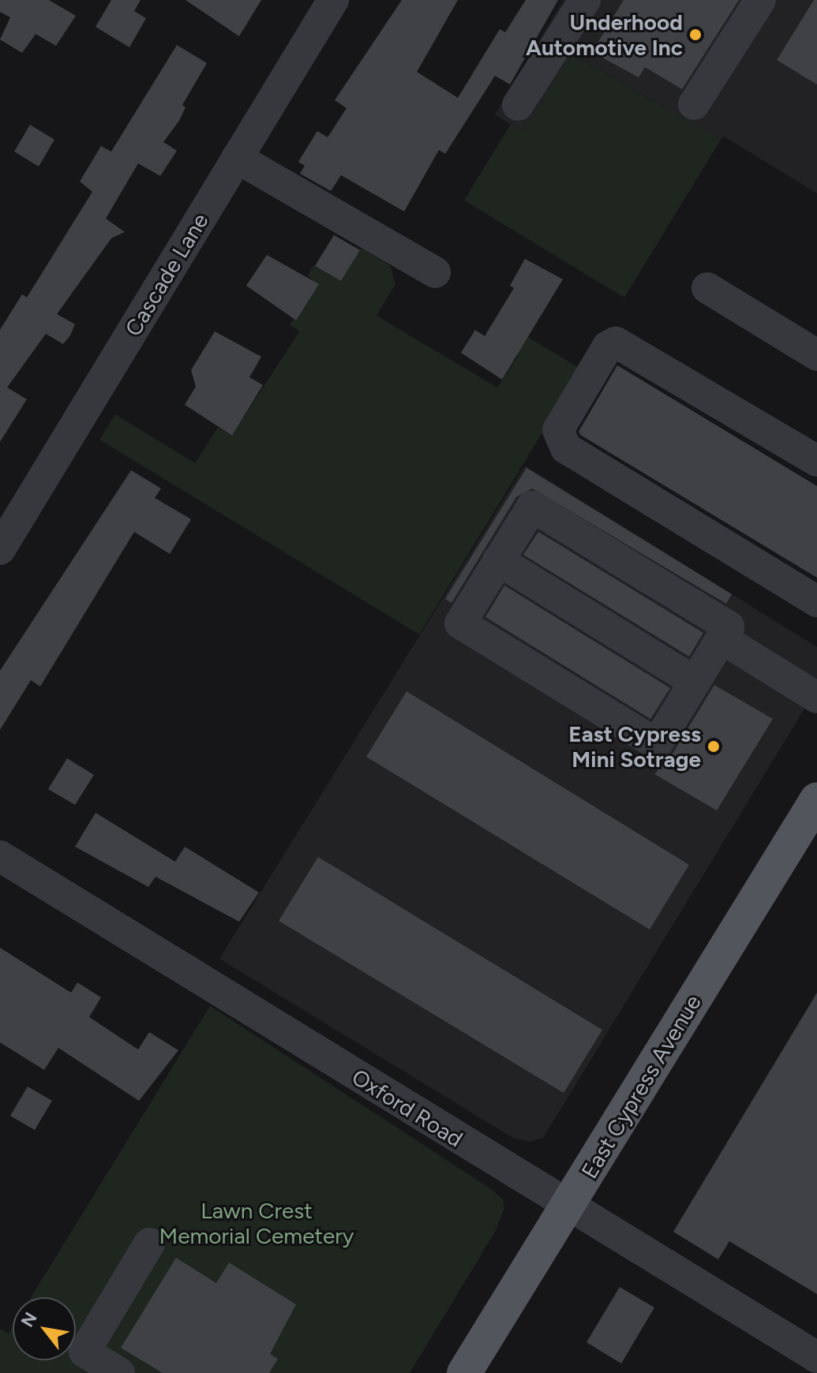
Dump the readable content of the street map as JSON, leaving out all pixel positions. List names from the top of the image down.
{
  "streets": {
    "main road": ["East Cypress Avenue"],
    "street": ["Cascade Lane", "Oxford Road"]
  },
  "crossings": [
    ["East Cypress Avenue", "Oxford Road"]
  ],
  "parks": ["Lawn Crest Memorial Cemetery"],
  "places": ["Underhood Automotive Inc", "East Cypress Mini Sotrage"],
  "north": "top left"
}
